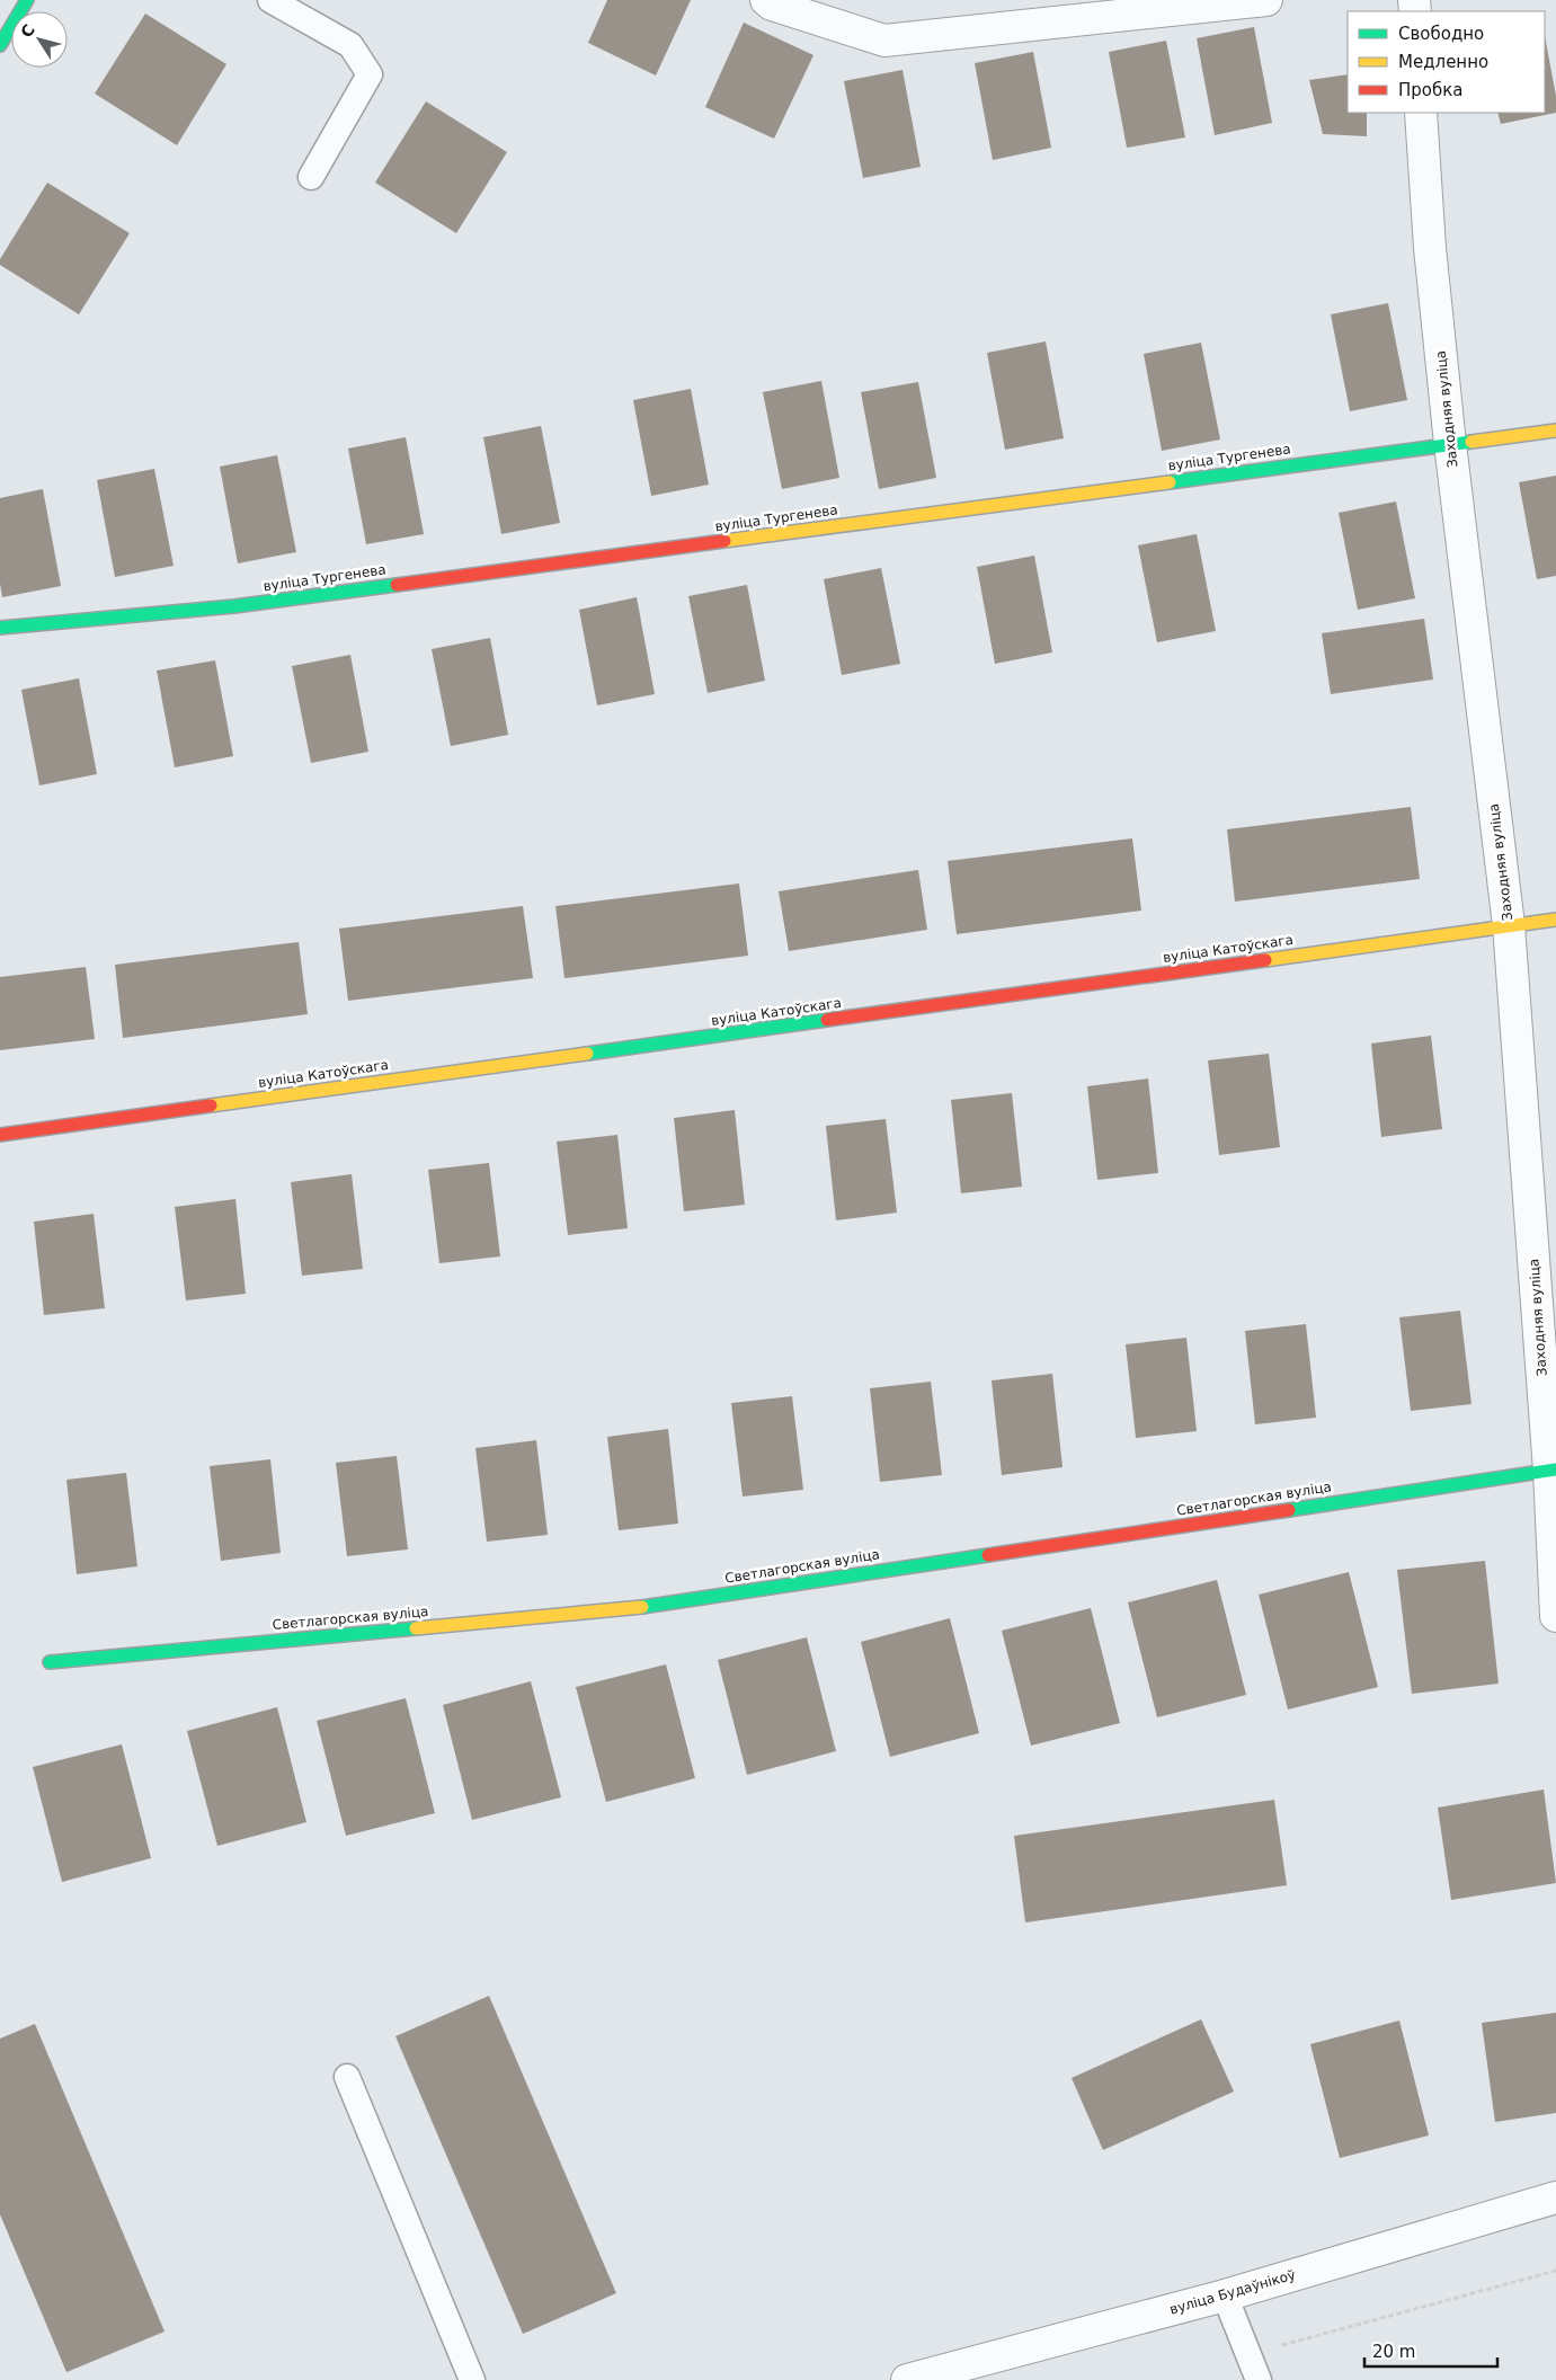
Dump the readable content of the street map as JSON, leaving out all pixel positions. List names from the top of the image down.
{
  "streets": {
    "street": [
      "Заходняя вуліца",
      "вуліца Тургенева",
      "вуліца Катоўскага",
      "Светлагорская вуліца",
      "вуліца Будаўнікоў"
    ]
  },
  "crossings": [
    ["Заходняя вуліца", "вуліца Тургенева"],
    ["Заходняя вуліца", "вуліца Катоўскага"],
    ["Заходняя вуліца", "Светлагорская вуліца"]
  ],
  "legend": ["Свободно", "Медленно", "Пробка"],
  "scale_bar": "20 m",
  "north": "top left"
}
